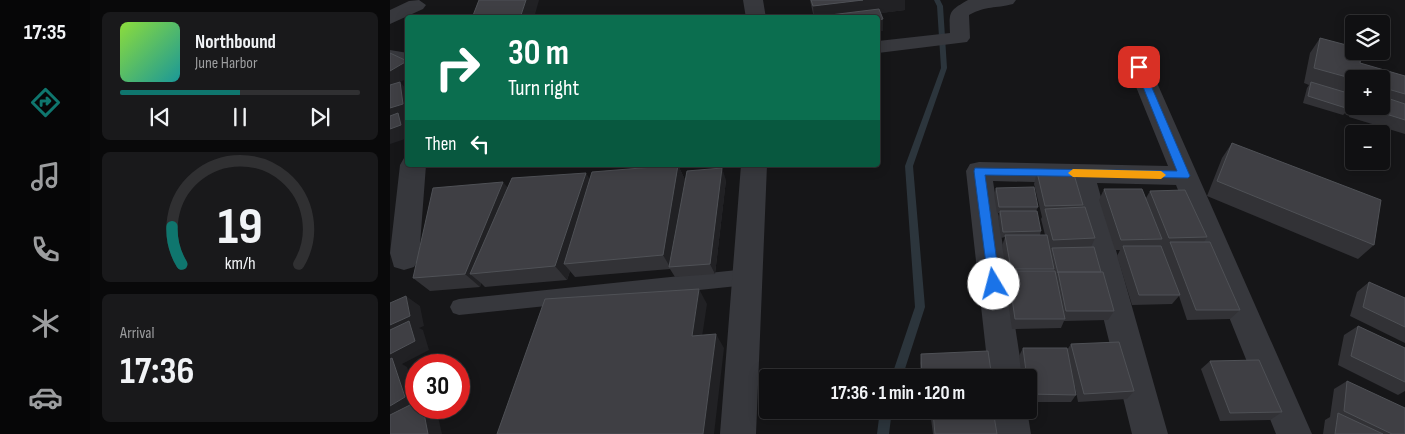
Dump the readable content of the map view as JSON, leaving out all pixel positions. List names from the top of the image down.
{
  "page": {
    "tabs": "17:35",
    "map_buttons": ["+", "−"],
    "turn": ["30 m", "Turn right"],
    "song": ["Northbound", "June Harbor"],
    "then": "Then",
    "tile": ["Arrival", "17:36"],
    "limit": "30",
    "trip": "17:36 · 1 min · 120 m",
    "gauge": ["19", "km/h"]
  }
}
